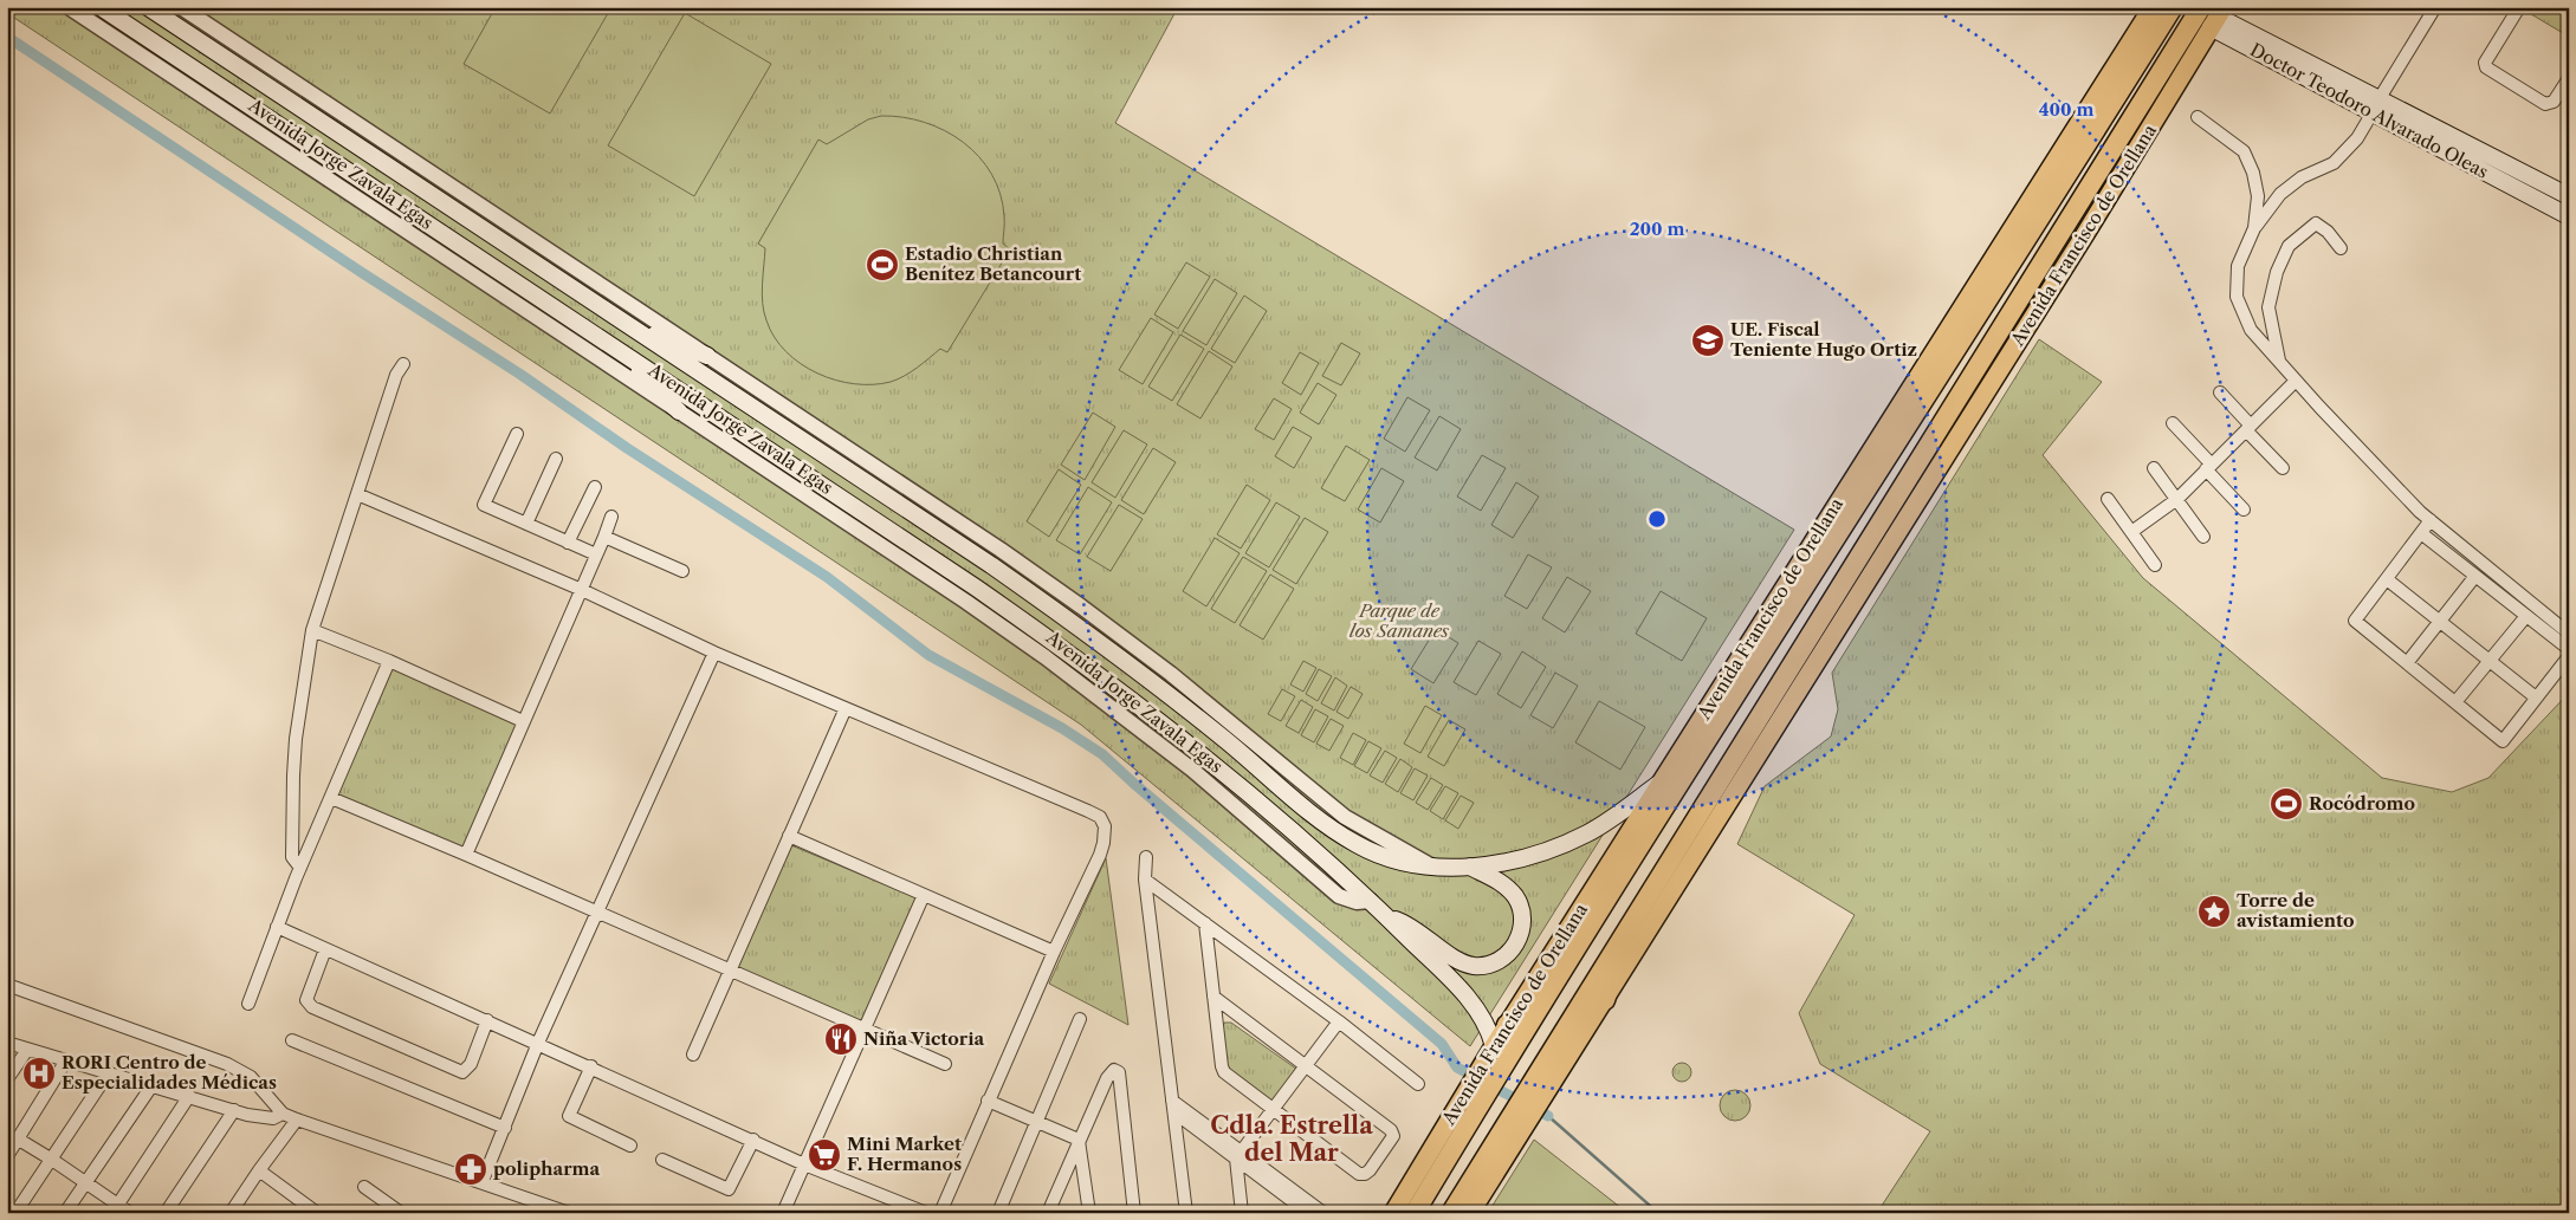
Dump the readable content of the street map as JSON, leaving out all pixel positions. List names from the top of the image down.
{
  "streets": {
    "highway": ["Avenida Francisco de Orellana"],
    "main road": ["Doctor Teodoro Alvarado Oleas", "Avenida Jorge Zavala Egas"]
  },
  "crossings": [
    ["Doctor Teodoro Alvarado Oleas", "Avenida Francisco de Orellana"],
    ["Avenida Jorge Zavala Egas", "Avenida Francisco de Orellana"]
  ],
  "districts": ["Cdla. Estrella del Mar"],
  "parks": ["Parque de los Samanes"],
  "places": {
    "sports": ["Estadio Christian Benítez Betancourt", "Rocódromo"],
    "school or university": ["UE. Fiscal Teniente Hugo Ortiz"],
    "place": ["Torre de avistamiento"],
    "restaurant": ["Niña Victoria"],
    "hospital": ["RORI Centro de Especialidades Médicas"],
    "supermarket": ["Mini Market F. Hermanos"],
    "pharmacy": ["polipharma"]
  },
  "rings": ["400 m", "200 m"]
}
